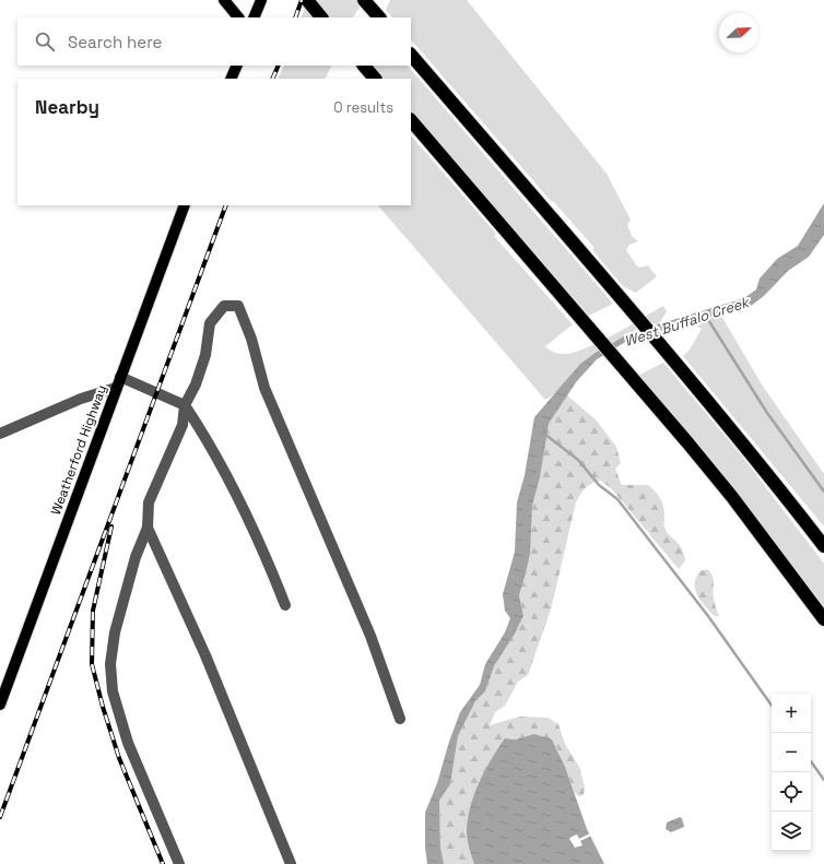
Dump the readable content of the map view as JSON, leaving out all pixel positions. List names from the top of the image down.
{
  "streets": {
    "main road": ["Weatherford Highway"]
  },
  "water": ["West Buffalo Creek"],
  "north": "top right",
  "page": {
    "search": "Search here",
    "heading": ["Nearby", "0 results"],
    "map_buttons": ["+", "−"]
  }
}
